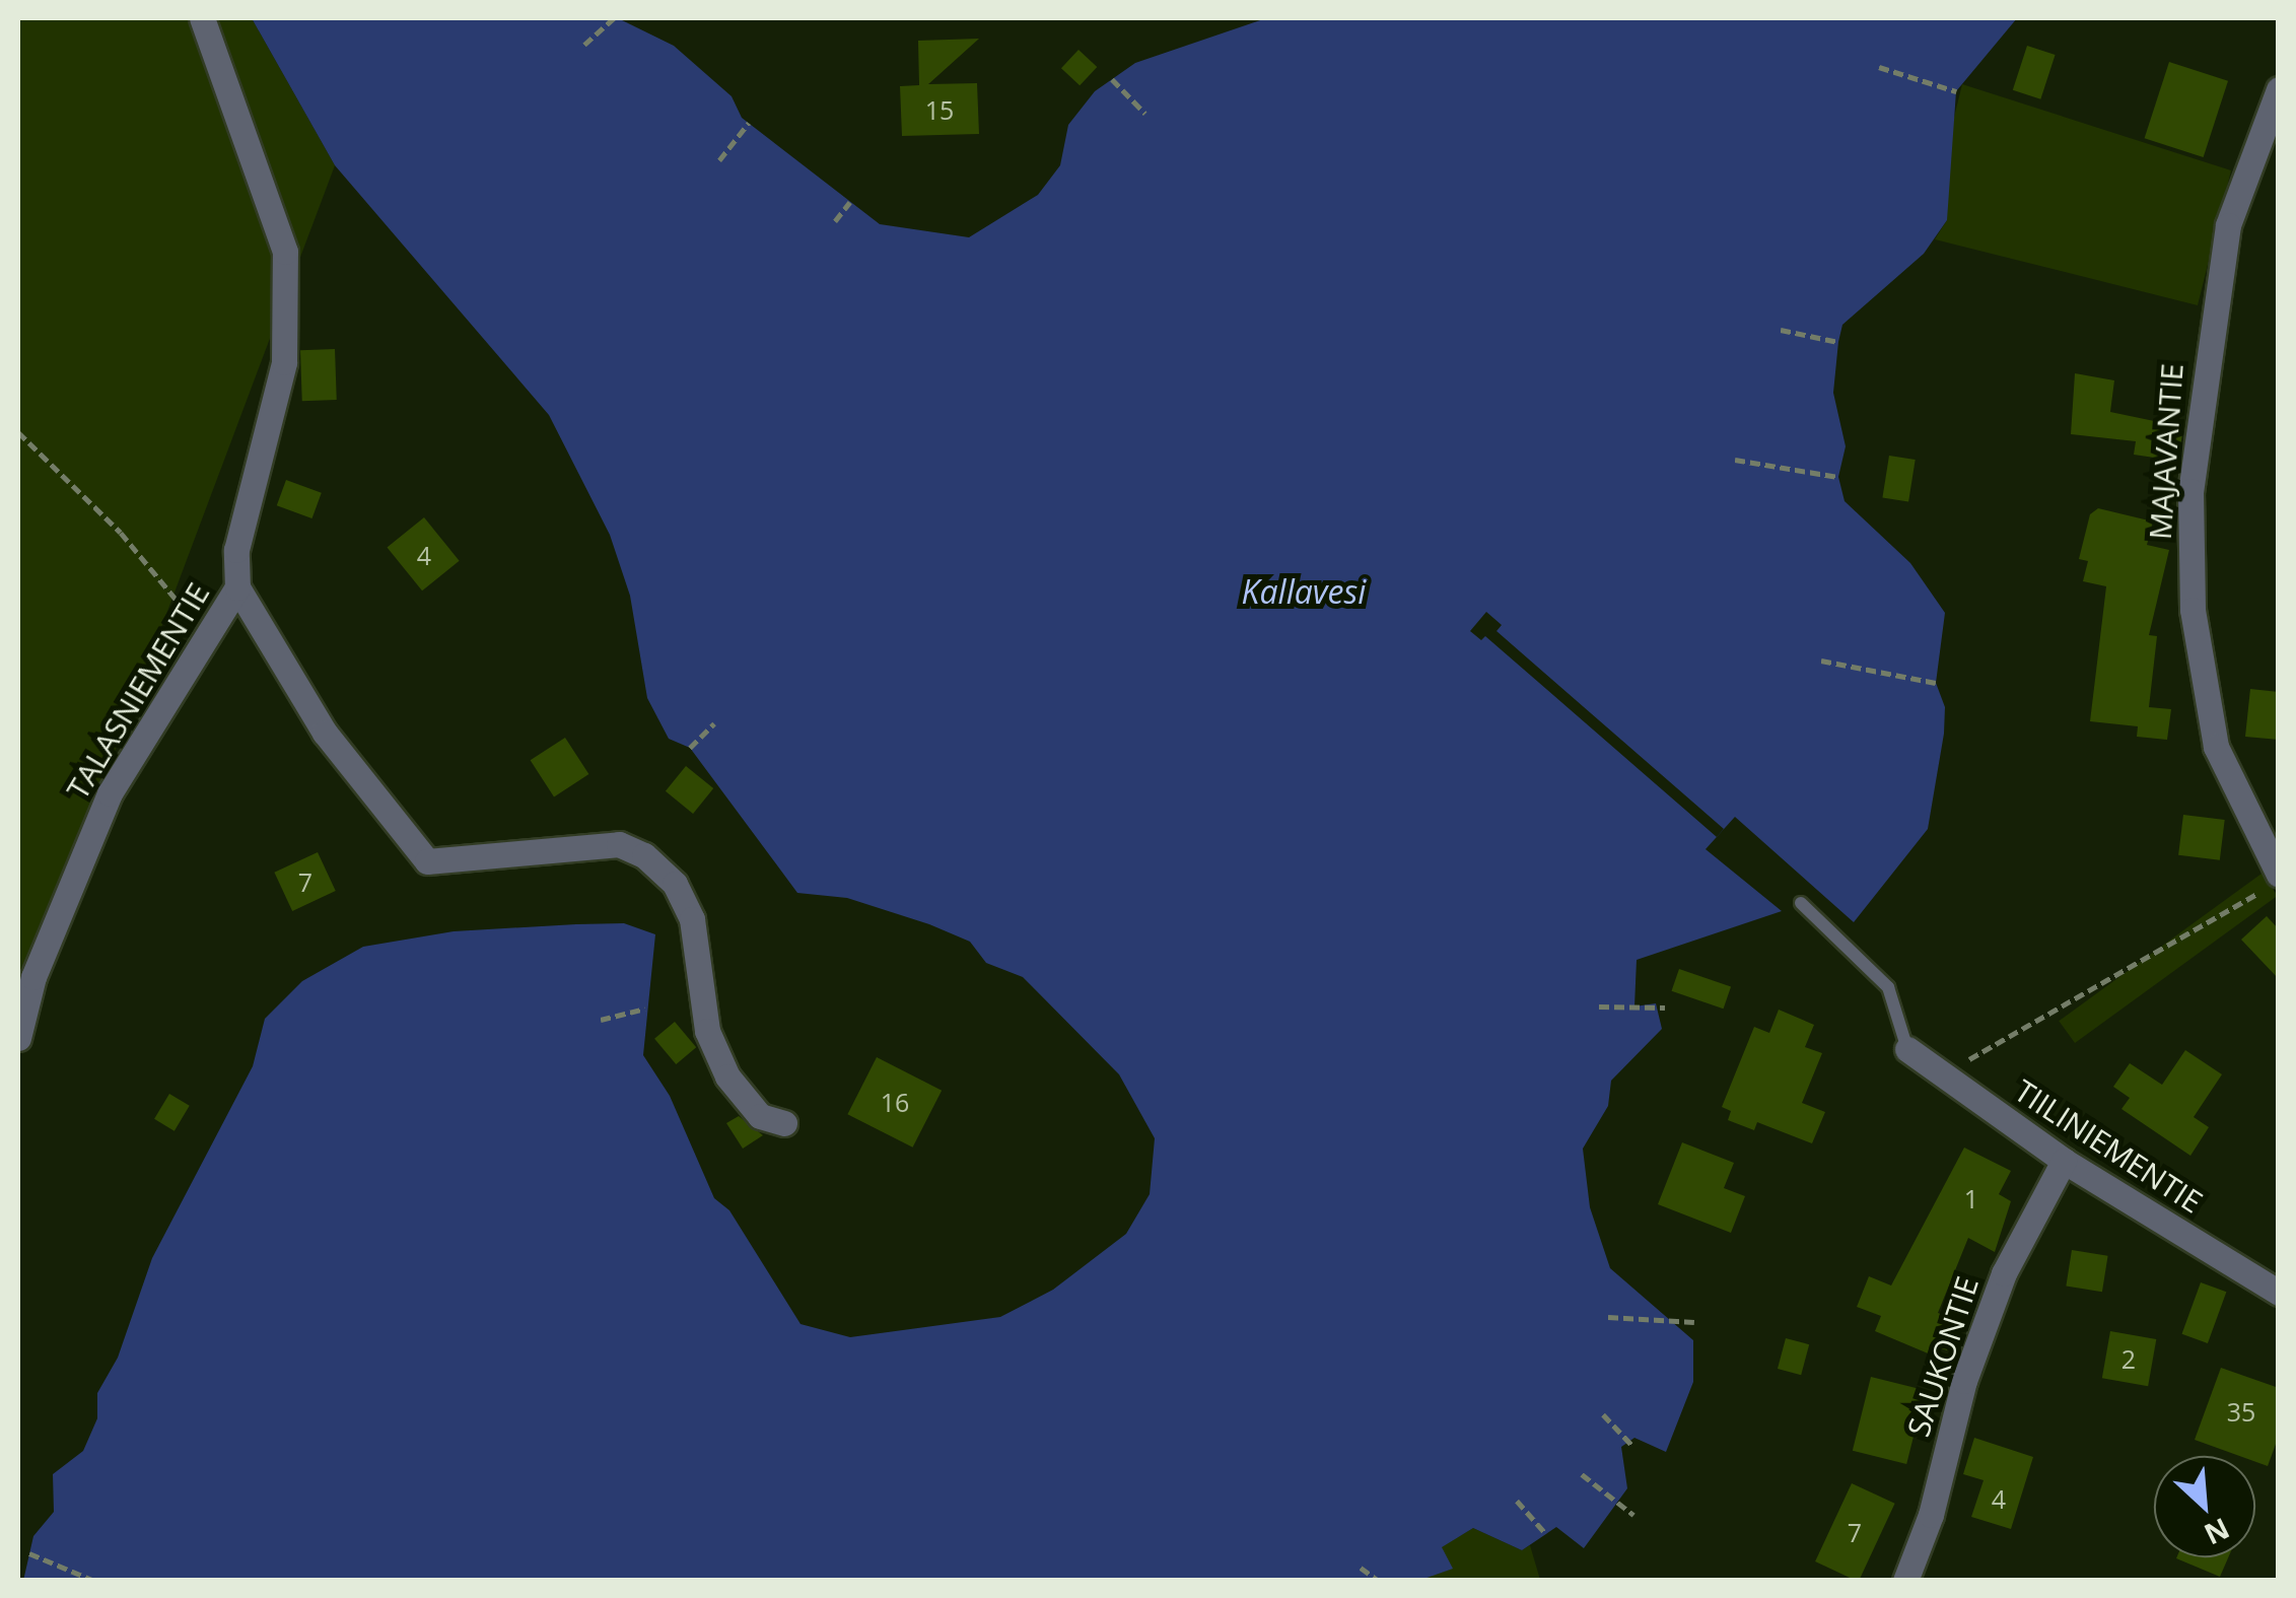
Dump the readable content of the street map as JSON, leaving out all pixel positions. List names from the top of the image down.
{
  "streets": {
    "street": [
      "MAJAVANTIE",
      "TALASNIEMENTIE",
      "TIILINIEMENTIE",
      "SAUKONTIE"
    ]
  },
  "crossings": [
    ["TIILINIEMENTIE", "SAUKONTIE"]
  ],
  "water": ["Kallavesi"],
  "house_numbers": [
    "15",
    "4",
    "7",
    "16",
    "1",
    "2",
    "35",
    "4",
    "7"
  ],
  "north": "bottom right"
}
